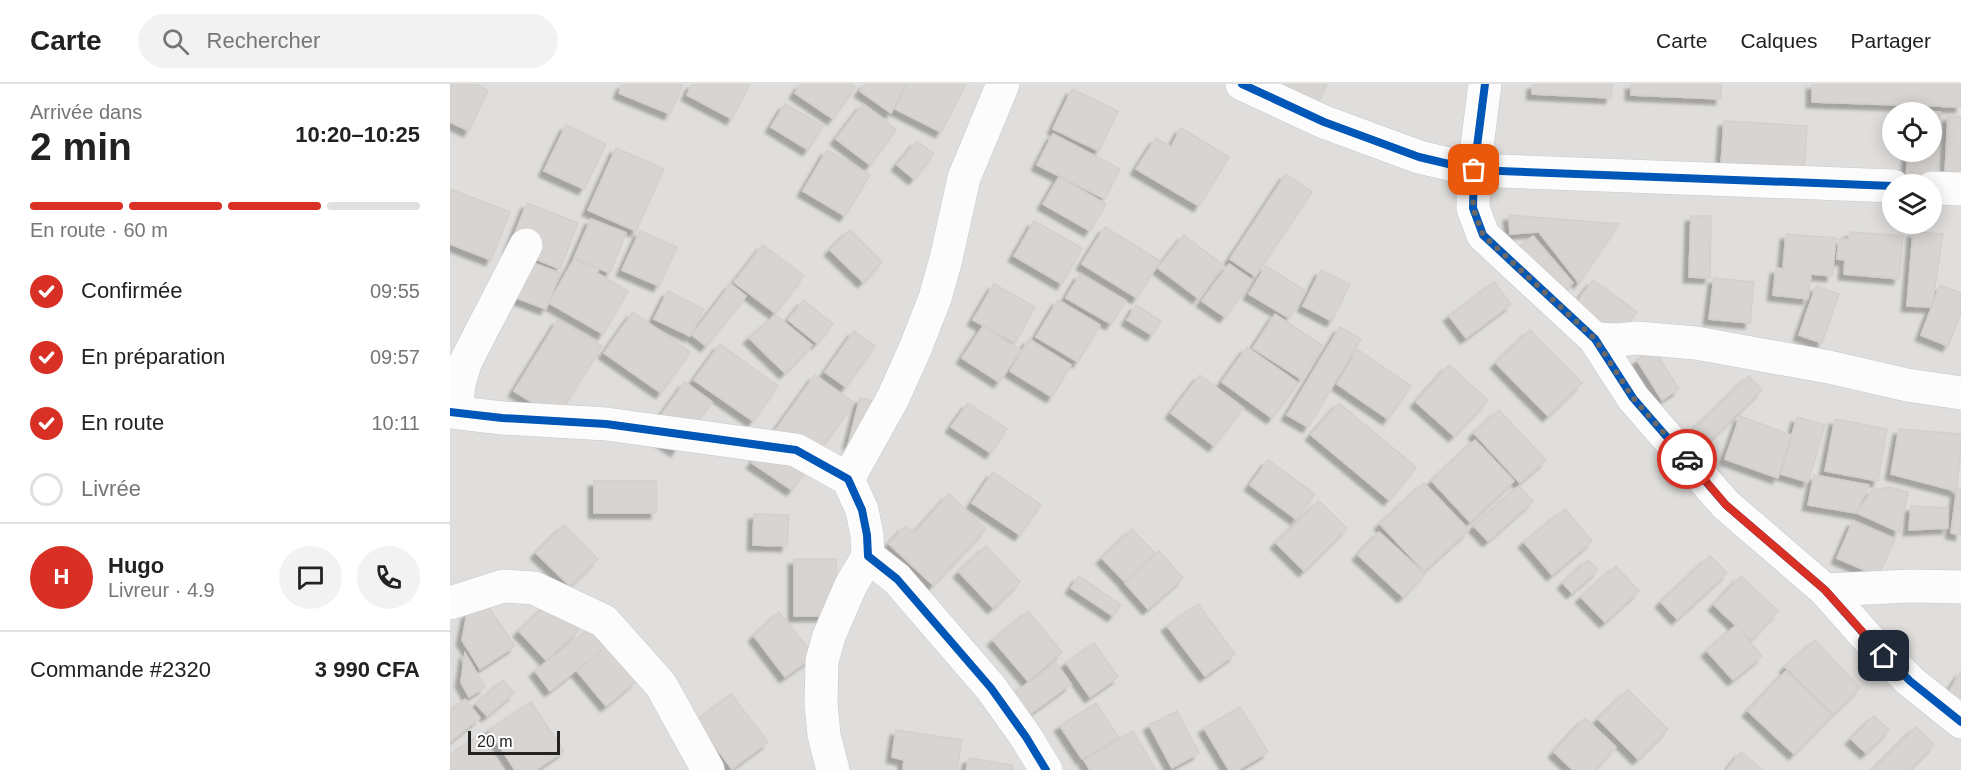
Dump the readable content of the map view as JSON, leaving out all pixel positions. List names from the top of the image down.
{
  "scale_bar": "20 m",
  "page": {
    "header": "Carte",
    "search": "Rechercher",
    "nav": ["Carte", "Calques", "Partager"],
    "heading": ["2 min", "Arrivée dans", "10:20–10:25"],
    "panel": [
      "Hugo",
      "Livreur · 4.9",
      "Commande #2320",
      "3 990 CFA"
    ],
    "bar": "En route · 60 m",
    "list": [
      ["Confirmée", "09:55"],
      ["En préparation", "09:57"],
      ["En route", "10:11"],
      "Livrée"
    ],
    "round": "H",
    "scale": "20 m"
  }
}
